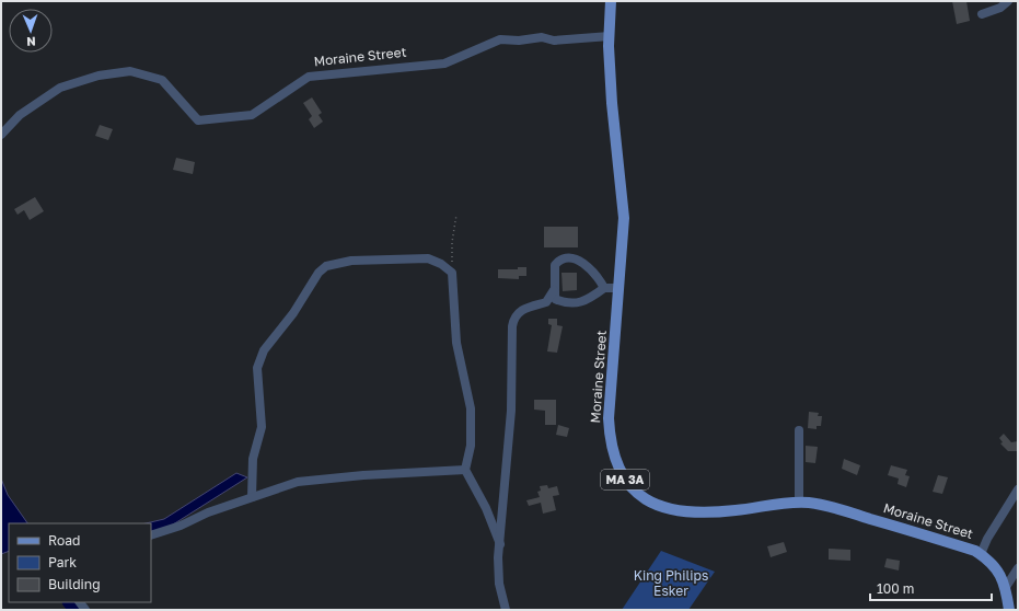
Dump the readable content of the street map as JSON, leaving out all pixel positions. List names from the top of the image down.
{
  "streets": {
    "main road": ["Moraine Street", "MA 3A"]
  },
  "crossings": [
    ["Moraine Street", "MA 3A"]
  ],
  "parks": ["King Philips Esker"],
  "legend": ["Road", "Park", "Building"],
  "scale_bar": "100 m",
  "north": "bottom"
}
